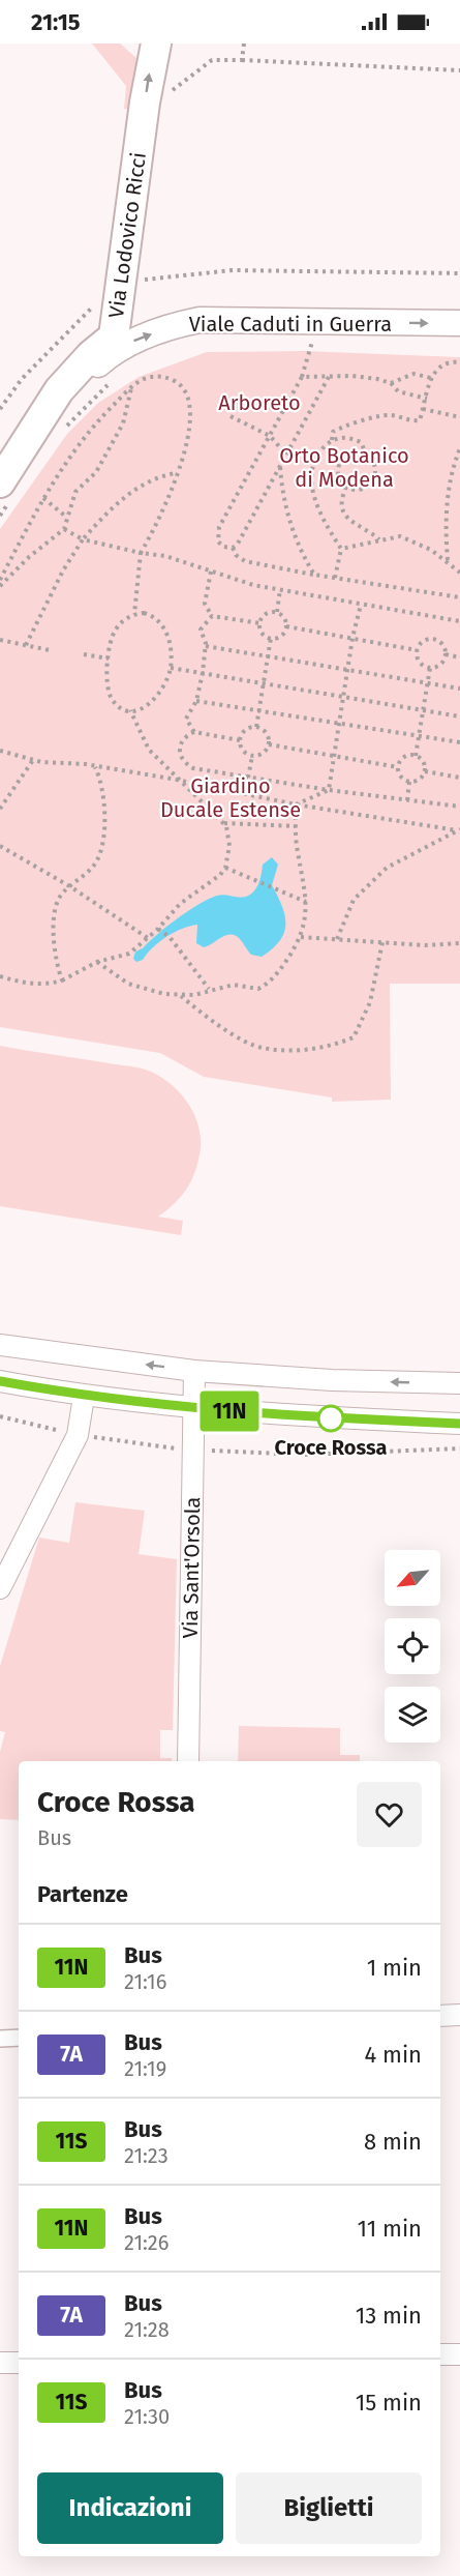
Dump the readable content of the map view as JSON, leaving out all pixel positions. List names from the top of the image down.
{
  "streets": {
    "main road": ["Via Lodovico Ricci", "Viale Caduti in Guerra"],
    "street": ["Via Sant'Orsola"]
  },
  "crossings": [
    ["Via Lodovico Ricci", "Viale Caduti in Guerra"]
  ],
  "one_way": ["Via Lodovico Ricci", "Viale Caduti in Guerra"],
  "parks": ["Arboreto", "Orto Botanico di Modena", "Giardino Ducale Estense"],
  "places": ["Croce Rossa"],
  "lines": ["bus line 11N"],
  "north": "bottom left",
  "page": {
    "status": "21:15",
    "on_map": "11N",
    "heading": [
      ["Croce Rossa", "Bus"],
      "Partenze"
    ],
    "list": [
      {
        "mark": "11N",
        "name": "Bus",
        "note": "21:16",
        "value": "1 min"
      },
      {
        "mark": "7A",
        "name": "Bus",
        "note": "21:19",
        "value": "4 min"
      },
      {
        "mark": "11S",
        "name": "Bus",
        "note": "21:23",
        "value": "8 min"
      },
      {
        "mark": "11N",
        "name": "Bus",
        "note": "21:26",
        "value": "11 min"
      },
      {
        "mark": "7A",
        "name": "Bus",
        "note": "21:28",
        "value": "13 min"
      },
      {
        "mark": "11S",
        "name": "Bus",
        "note": "21:30",
        "value": "15 min"
      }
    ],
    "buttons": ["Indicazioni", "Biglietti"]
  }
}
